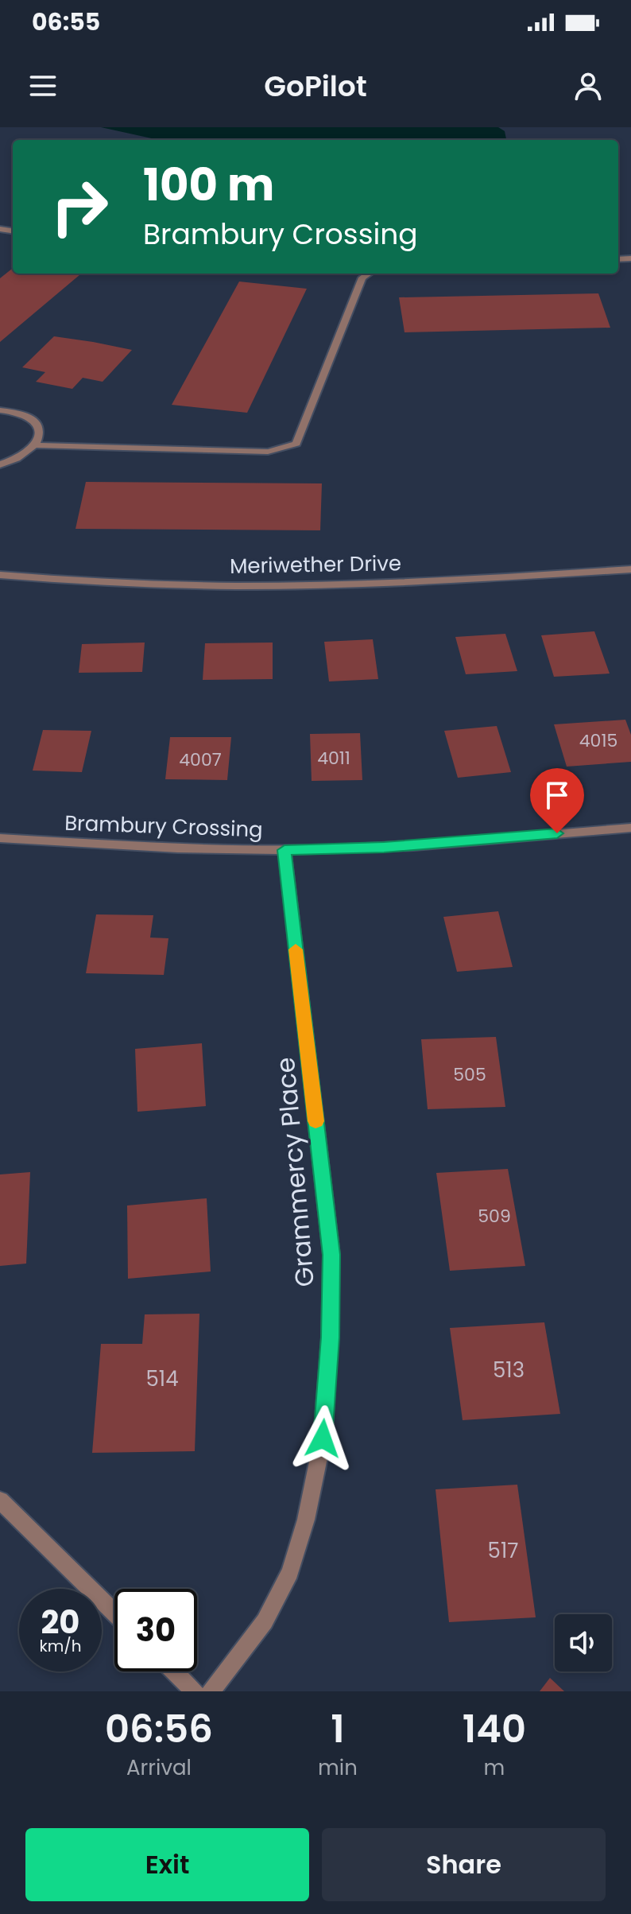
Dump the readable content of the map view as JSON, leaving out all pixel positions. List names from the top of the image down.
{
  "streets": {
    "street": ["Meriwether Drive", "Brambury Crossing", "Grammercy Place"]
  },
  "crossings": [
    ["Brambury Crossing", "Grammercy Place"]
  ],
  "house_numbers": [
    "4015",
    "4011",
    "4007",
    "505",
    "509",
    "513",
    "514",
    "517"
  ],
  "page": {
    "status": "06:55",
    "header": "GoPilot",
    "turn": ["100 m", "Brambury Crossing"],
    "speed": "20 km/h",
    "limit": "30",
    "eta": [
      "06:56",
      "Arrival",
      "1",
      "min",
      "140",
      "m"
    ],
    "buttons": ["Exit", "Share"]
  }
}
